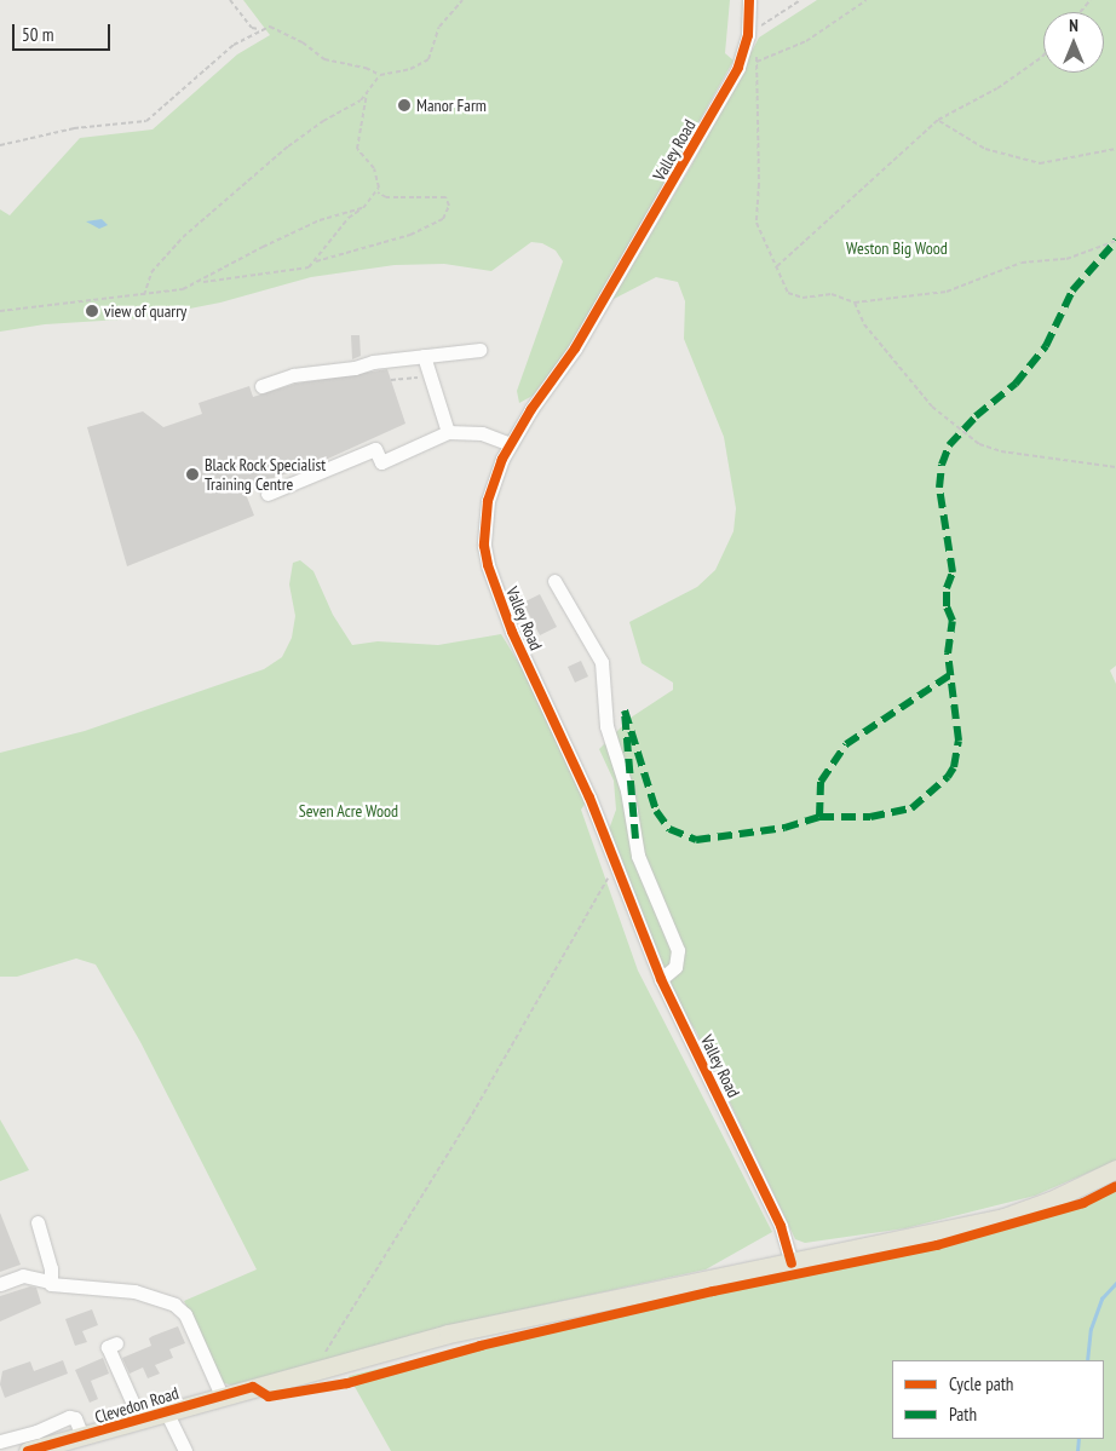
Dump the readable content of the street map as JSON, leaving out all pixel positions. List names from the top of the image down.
{
  "streets": {
    "main road": ["Clevedon Road"],
    "street": ["Valley Road"]
  },
  "crossings": [
    ["Valley Road", "Clevedon Road"]
  ],
  "parks": ["Weston Big Wood", "Seven Acre Wood"],
  "places": ["Manor Farm", "view of quarry", "Black Rock Specialist Training Centre"],
  "legend": ["Cycle path", "Path"],
  "scale_bar": "50 m",
  "north": "top"
}
